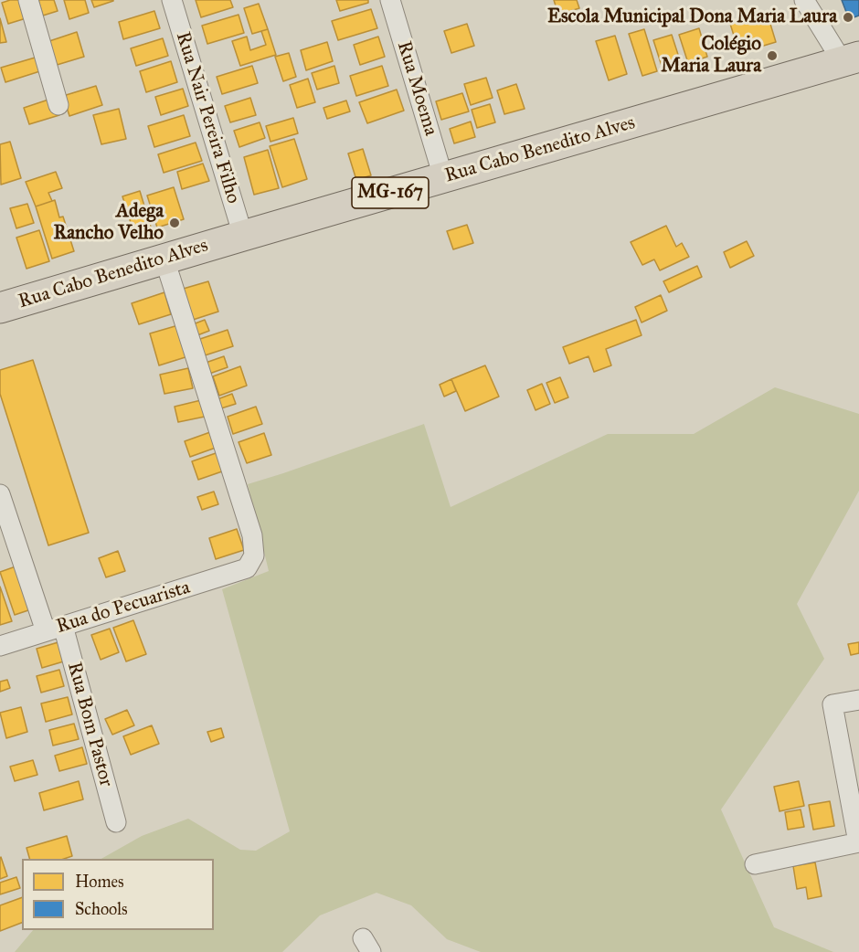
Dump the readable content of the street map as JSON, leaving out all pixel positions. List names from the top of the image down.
{
  "streets": {
    "main road": ["Rua Cabo Benedito Alves", "MG-167"],
    "street": [
      "Rua Moema",
      "Rua Nair Pereira Filho",
      "Rua do Pecuarista",
      "Rua Bom Pastor"
    ]
  },
  "crossings": [
    ["Rua Moema", "Rua Cabo Benedito Alves"],
    ["Rua Nair Pereira Filho", "Rua Cabo Benedito Alves"],
    ["Rua Cabo Benedito Alves", "Rua do Pecuarista"],
    ["Rua do Pecuarista", "Rua Bom Pastor"]
  ],
  "places": ["Escola Municipal Dona Maria Laura", "Colégio Maria Laura", "Adega Rancho Velho"],
  "legend": ["Homes", "Schools"]
}
